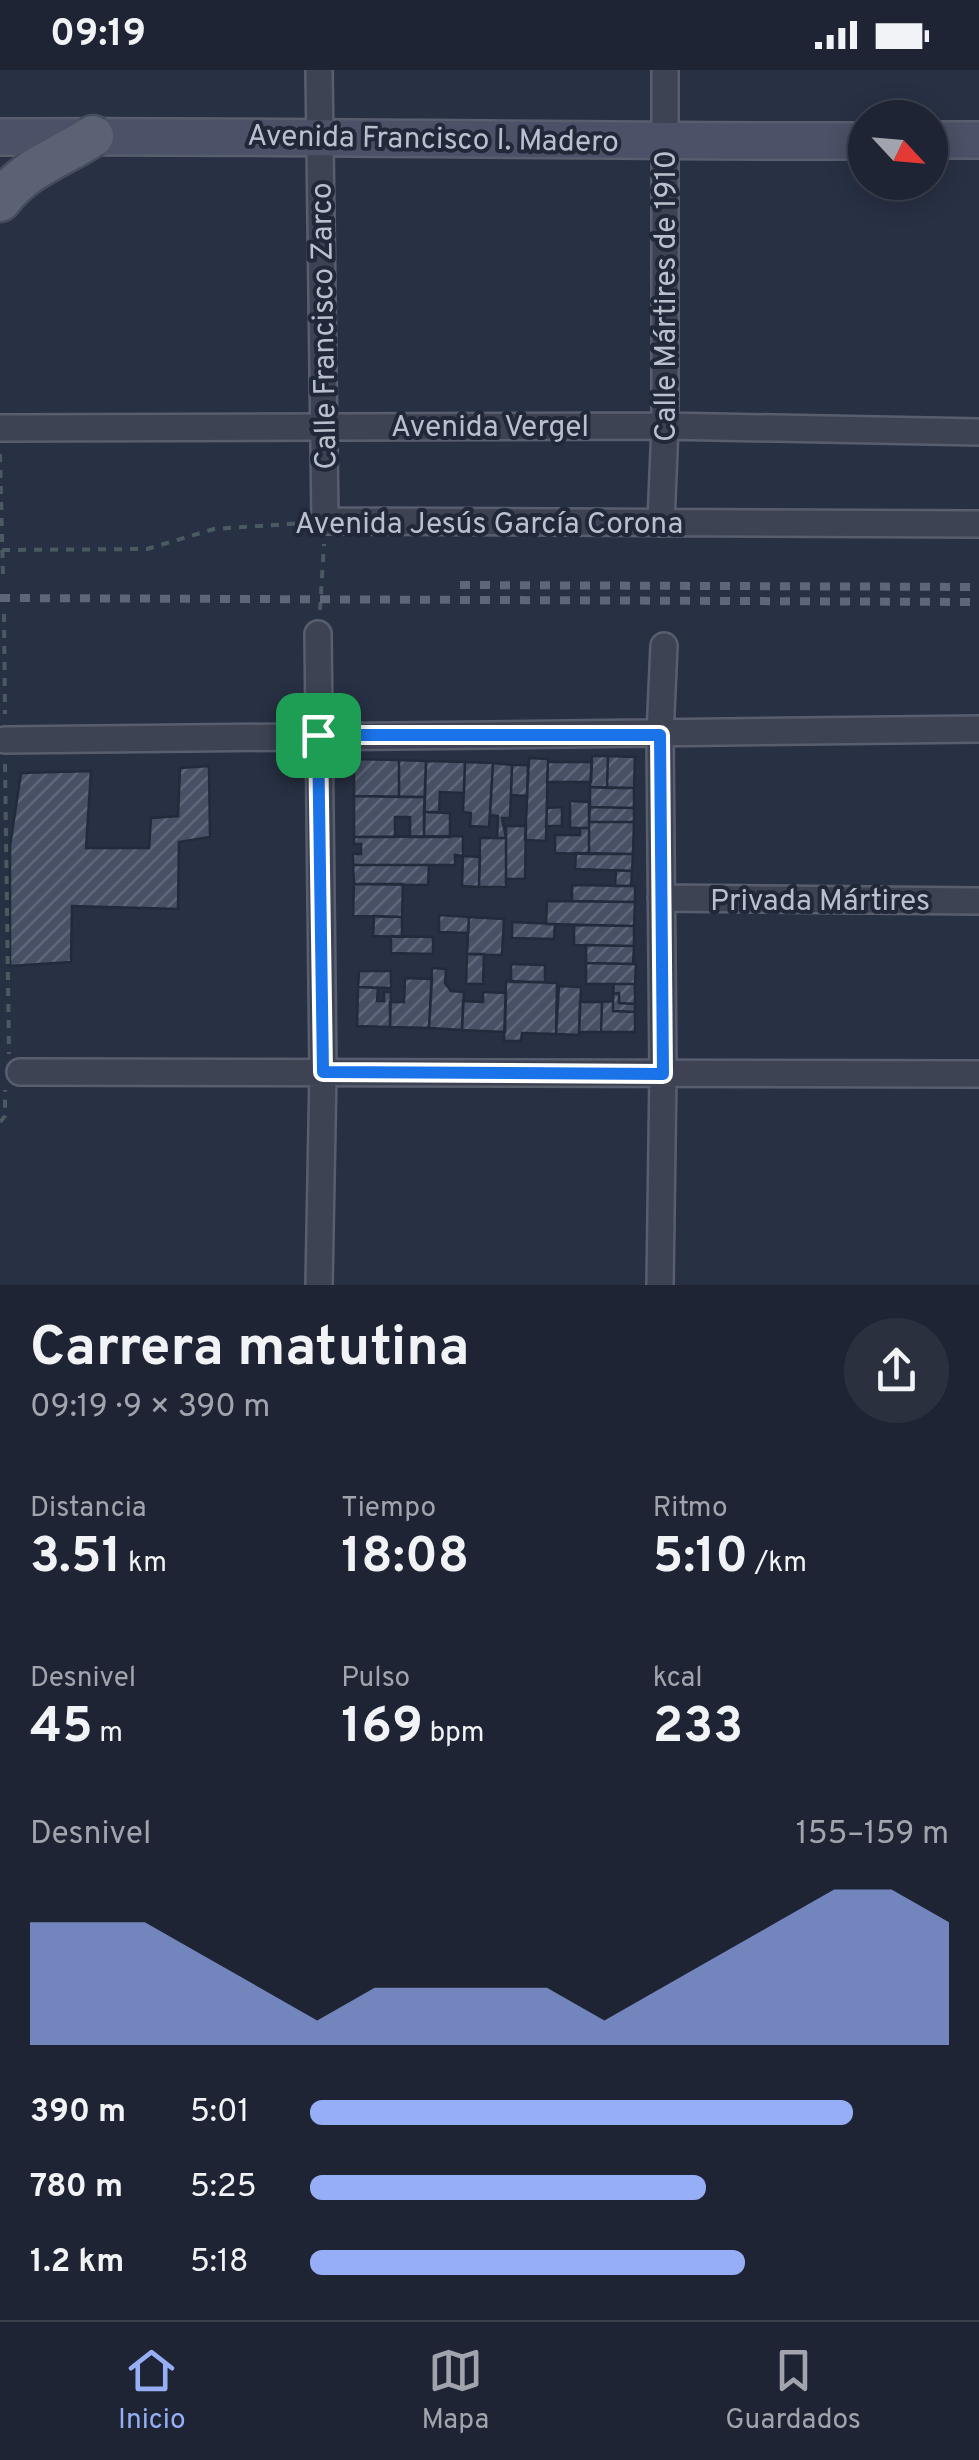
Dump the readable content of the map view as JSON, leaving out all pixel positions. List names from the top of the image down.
{
  "streets": {
    "main road": ["Avenida Francisco I. Madero"],
    "street": [
      "Calle Mártires de 1910",
      "Calle Francisco Zarco",
      "Avenida Vergel",
      "Avenida Jesús García Corona",
      "Privada Mártires"
    ]
  },
  "crossings": [
    ["Avenida Francisco I. Madero", "Calle Mártires de 1910"],
    ["Avenida Francisco I. Madero", "Calle Francisco Zarco"],
    ["Calle Mártires de 1910", "Avenida Vergel"],
    ["Calle Mártires de 1910", "Avenida Jesús García Corona"],
    ["Calle Francisco Zarco", "Avenida Vergel"],
    ["Calle Francisco Zarco", "Avenida Jesús García Corona"]
  ],
  "north": "bottom right",
  "page": {
    "status": "09:19",
    "heading": ["Carrera matutina", "09:19 · 9 × 390 m"],
    "stats": [
      ["Distancia", "3.51 km"],
      ["Tiempo", "18:08"],
      ["Ritmo", "5:10 /km"],
      ["Desnivel", "45 m"],
      ["Pulso", "169 bpm"],
      ["kcal", "233"]
    ],
    "chart": ["Desnivel", "155–159 m"],
    "list": [
      {
        "name": "390 m",
        "note": "5:01"
      },
      {
        "name": "780 m",
        "note": "5:25"
      },
      {
        "name": "1.2 km",
        "note": "5:18"
      }
    ],
    "tabs": ["Inicio", "Mapa", "Guardados"]
  }
}
